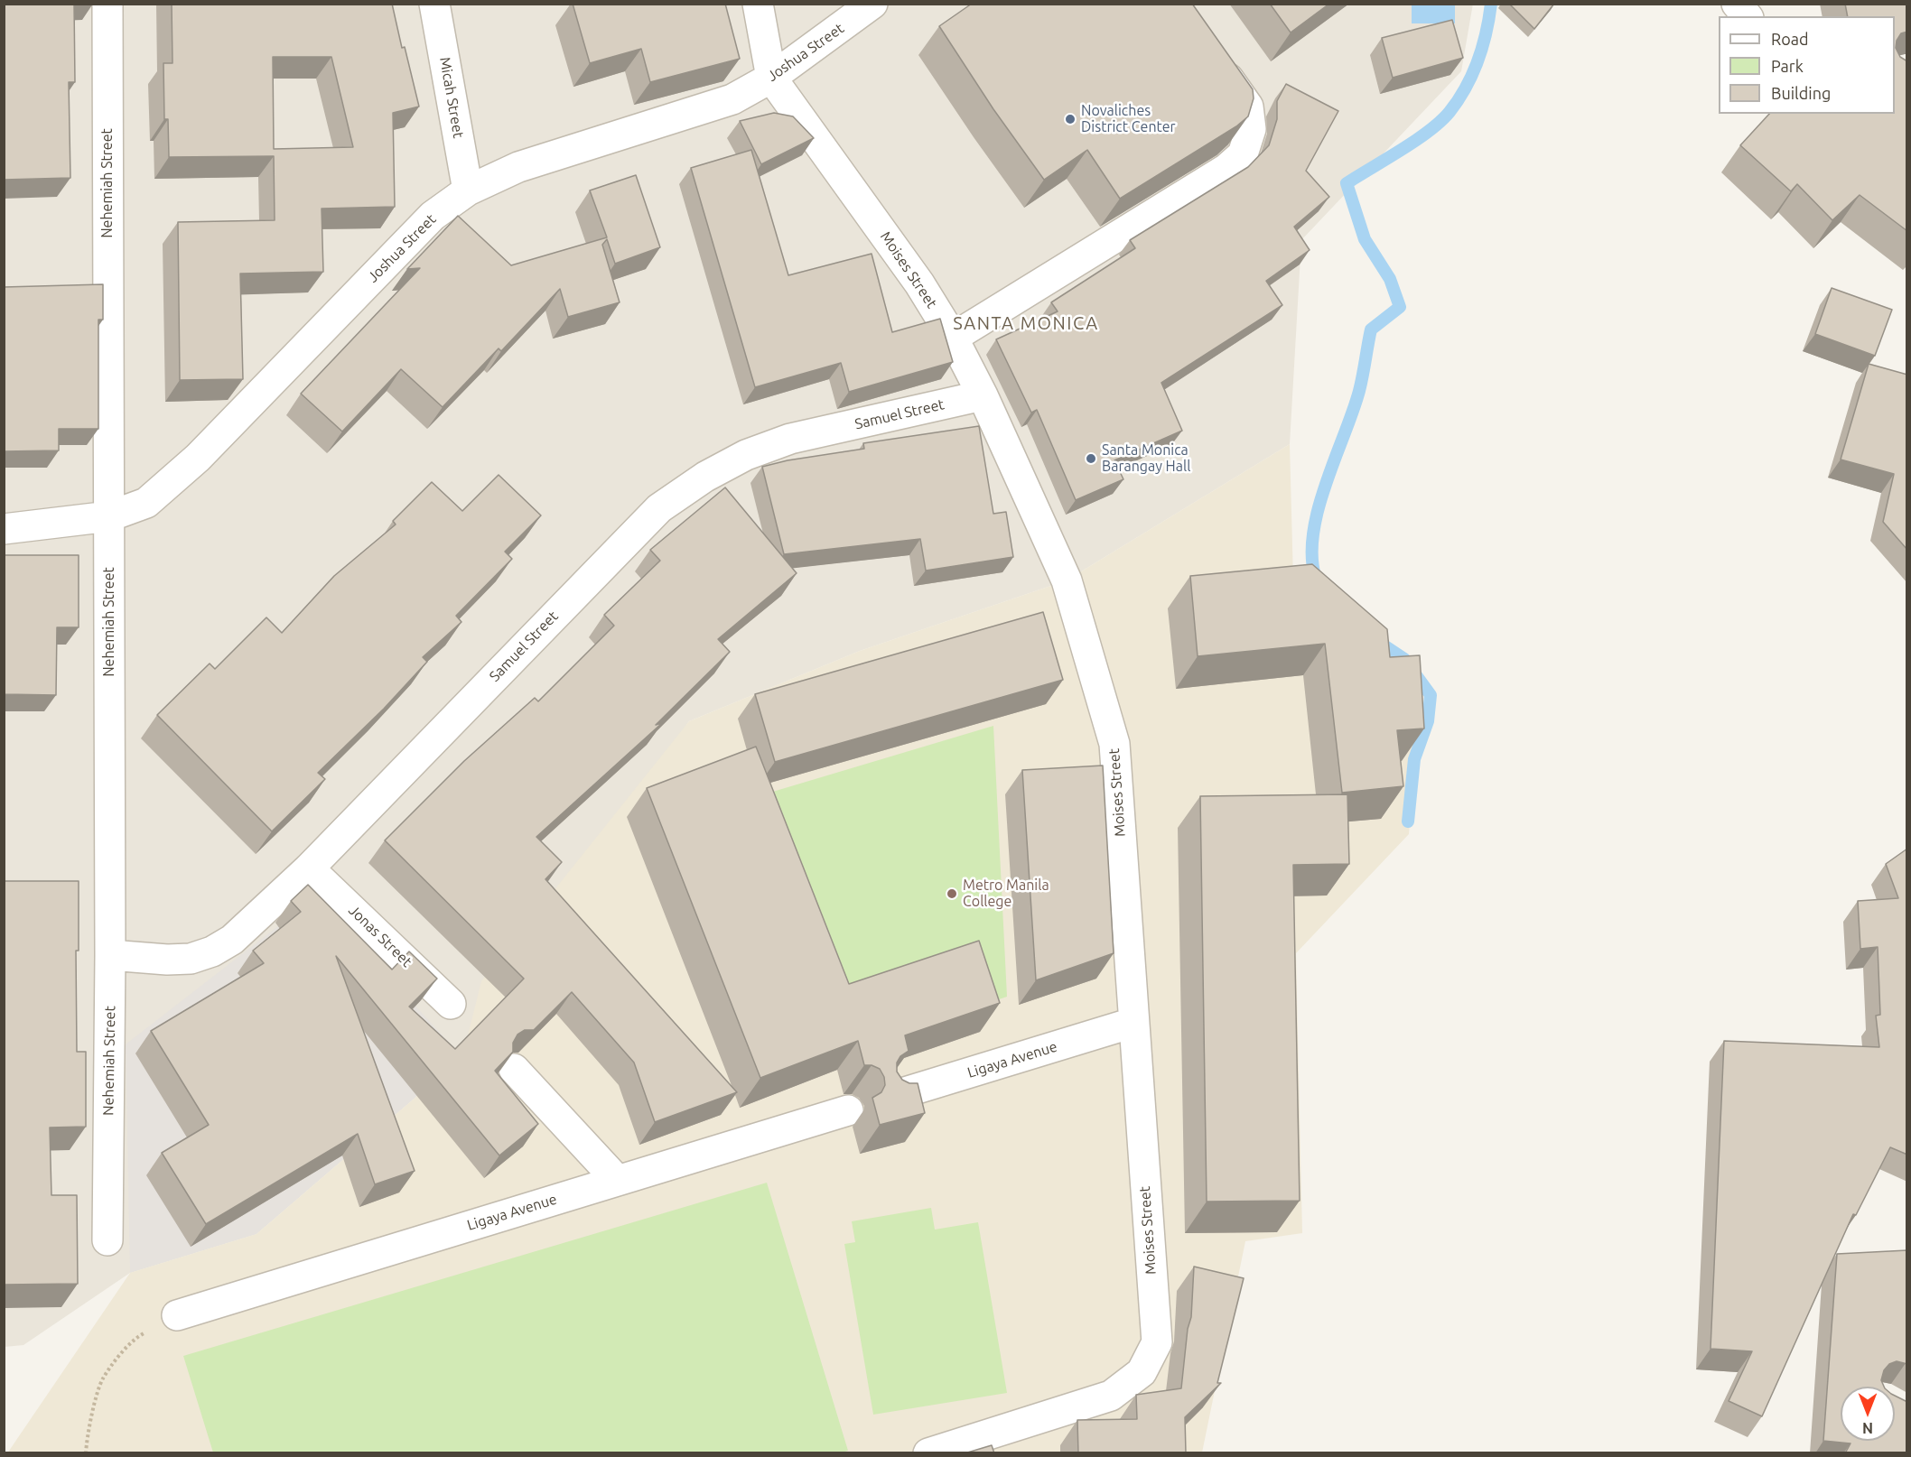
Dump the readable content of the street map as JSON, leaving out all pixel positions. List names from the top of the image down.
{
  "streets": {
    "street": [
      "Joshua Street",
      "Micah Street",
      "Nehemiah Street",
      "Moises Street",
      "Samuel Street",
      "Jonas Street",
      "Ligaya Avenue"
    ]
  },
  "crossings": [
    ["Joshua Street", "Micah Street"],
    ["Joshua Street", "Nehemiah Street"],
    ["Joshua Street", "Moises Street"],
    ["Nehemiah Street", "Samuel Street"],
    ["Moises Street", "Samuel Street"],
    ["Moises Street", "Ligaya Avenue"],
    ["Samuel Street", "Jonas Street"]
  ],
  "districts": ["SANTA MONICA"],
  "places": ["Novaliches District Center", "Santa Monica Barangay Hall", "Metro Manila College"],
  "legend": ["Road", "Park", "Building"],
  "north": "bottom"
}
